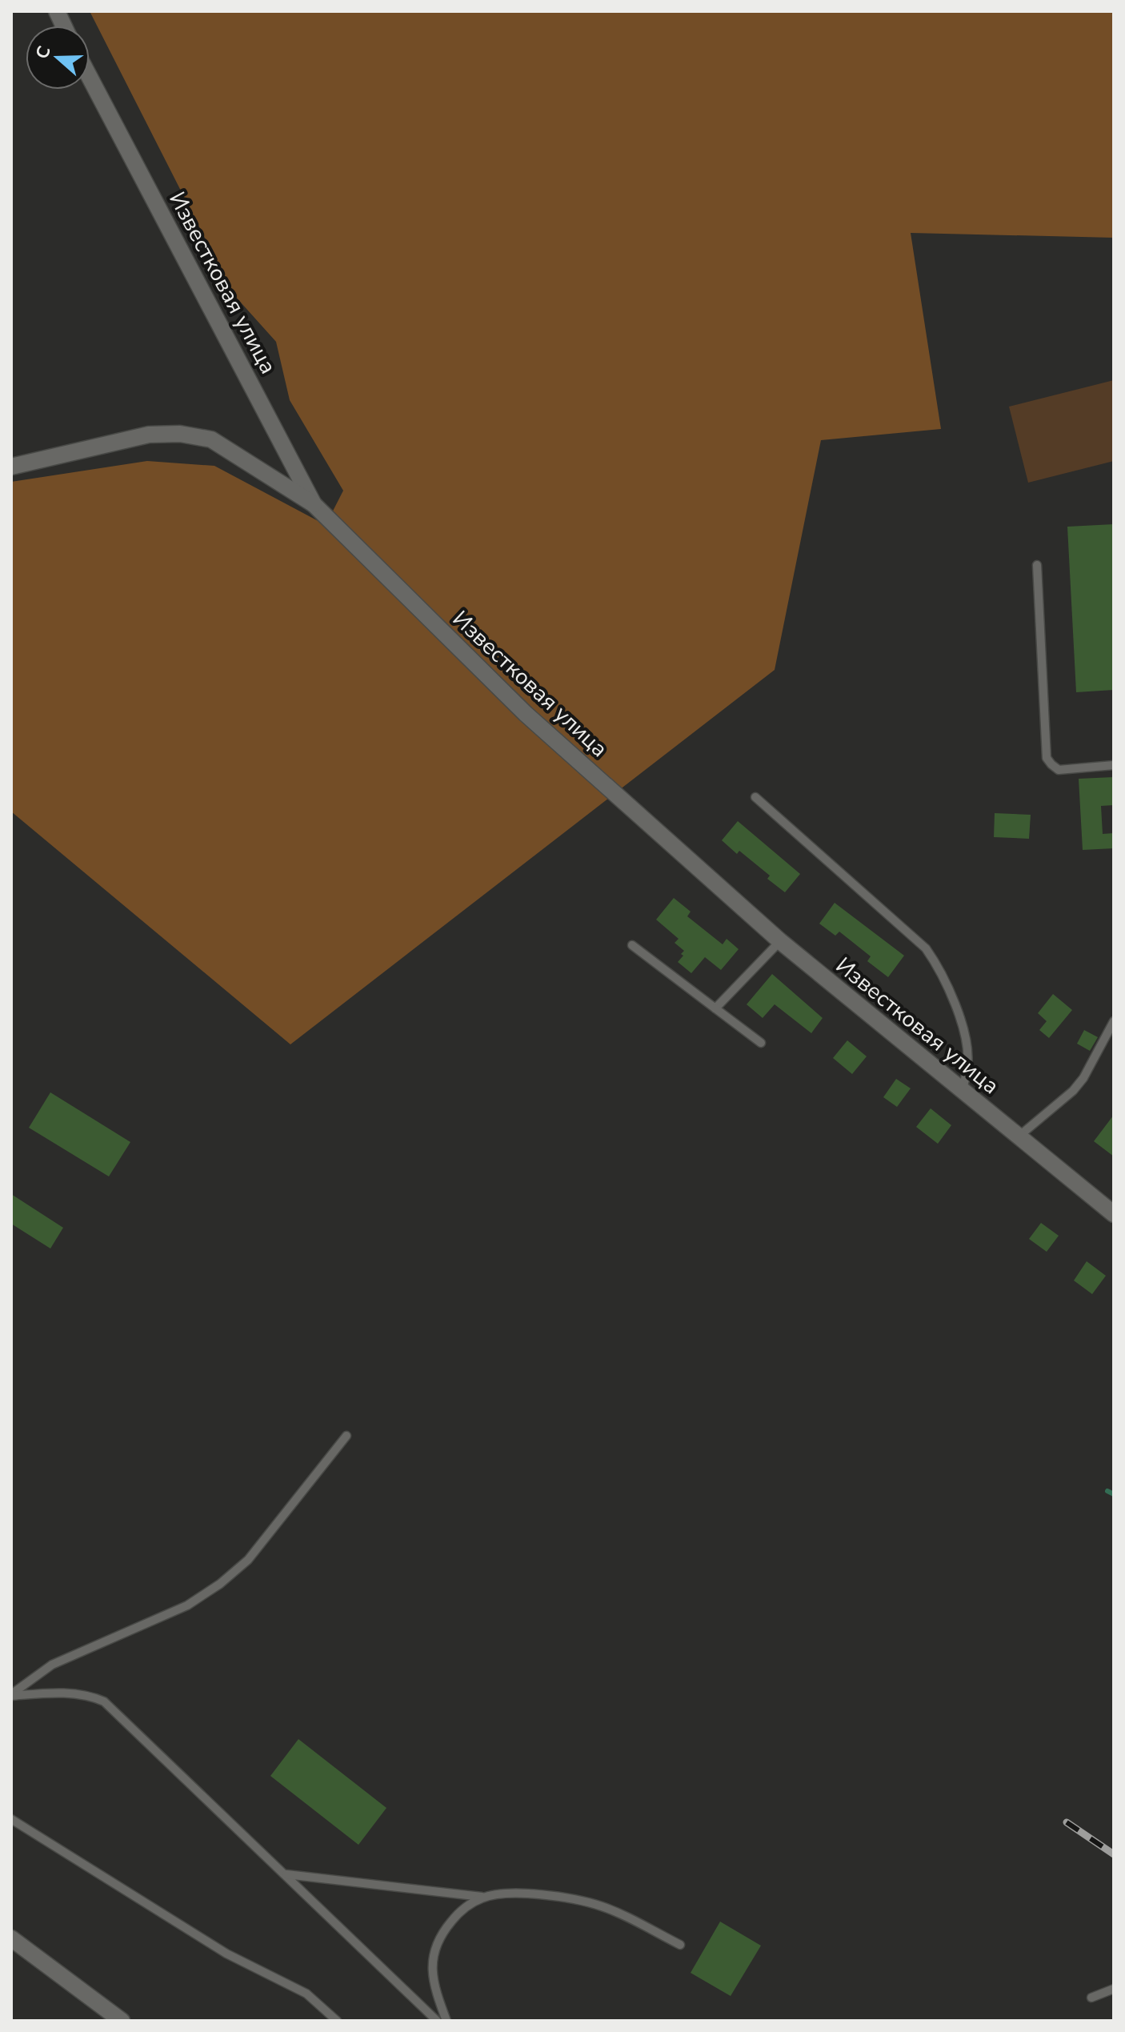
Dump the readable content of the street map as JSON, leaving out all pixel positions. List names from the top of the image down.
{
  "streets": {
    "street": ["Известковая улица"]
  },
  "north": "left"
}
